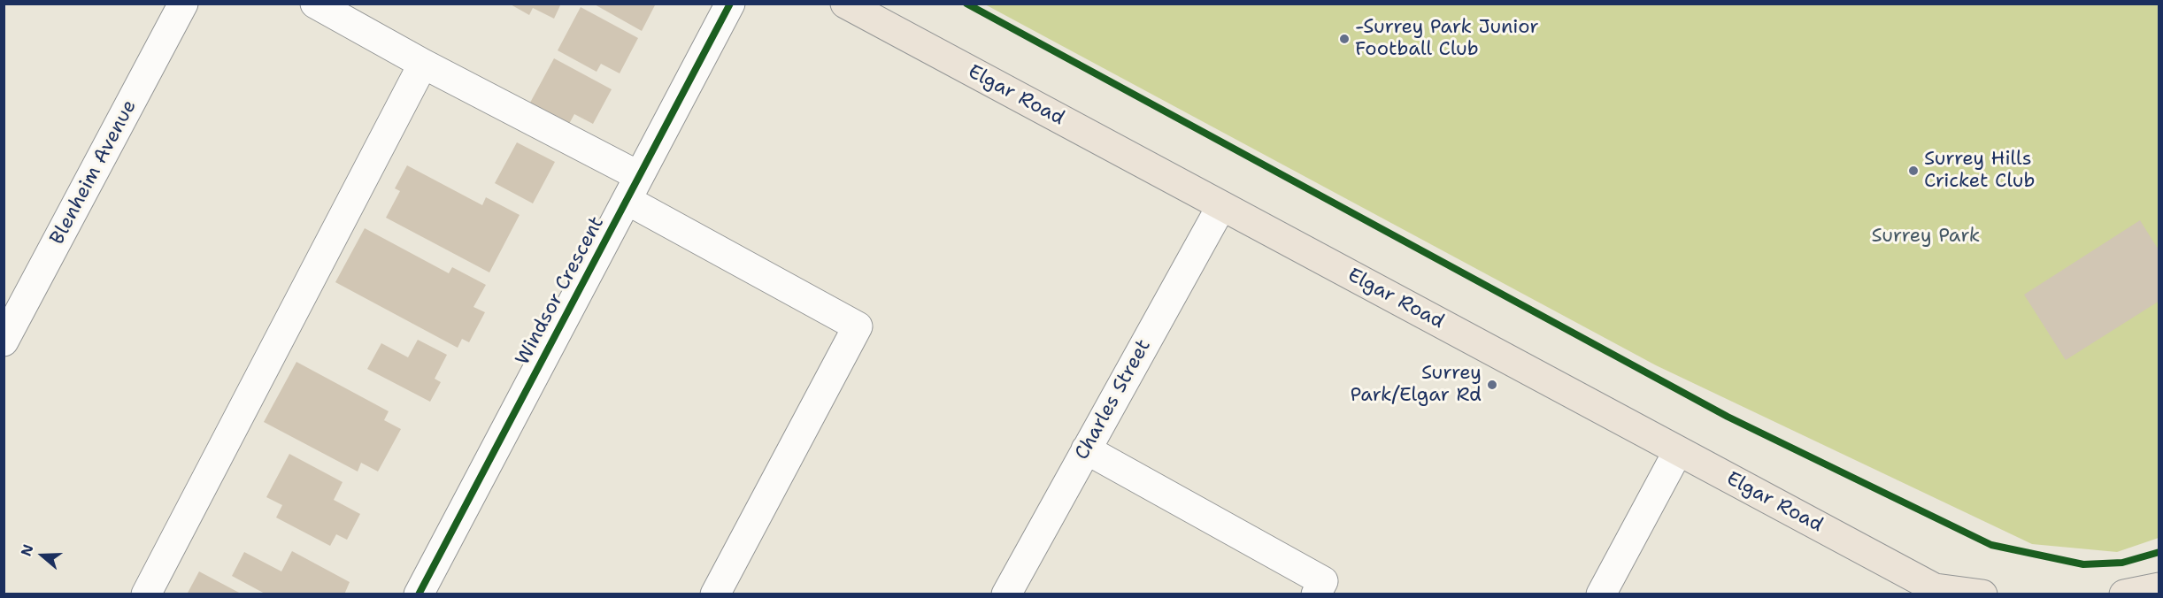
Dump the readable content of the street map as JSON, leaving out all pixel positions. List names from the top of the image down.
{
  "streets": {
    "main road": ["Elgar Road"],
    "street": ["Blenheim Avenue", "Windsor Crescent", "Charles Street"]
  },
  "crossings": [
    ["Elgar Road", "Charles Street"]
  ],
  "parks": ["Surrey Park"],
  "places": ["-Surrey Park Junior Football Club", "Surrey Hills Cricket Club", "Surrey Park/Elgar Rd"],
  "north": "left"
}
